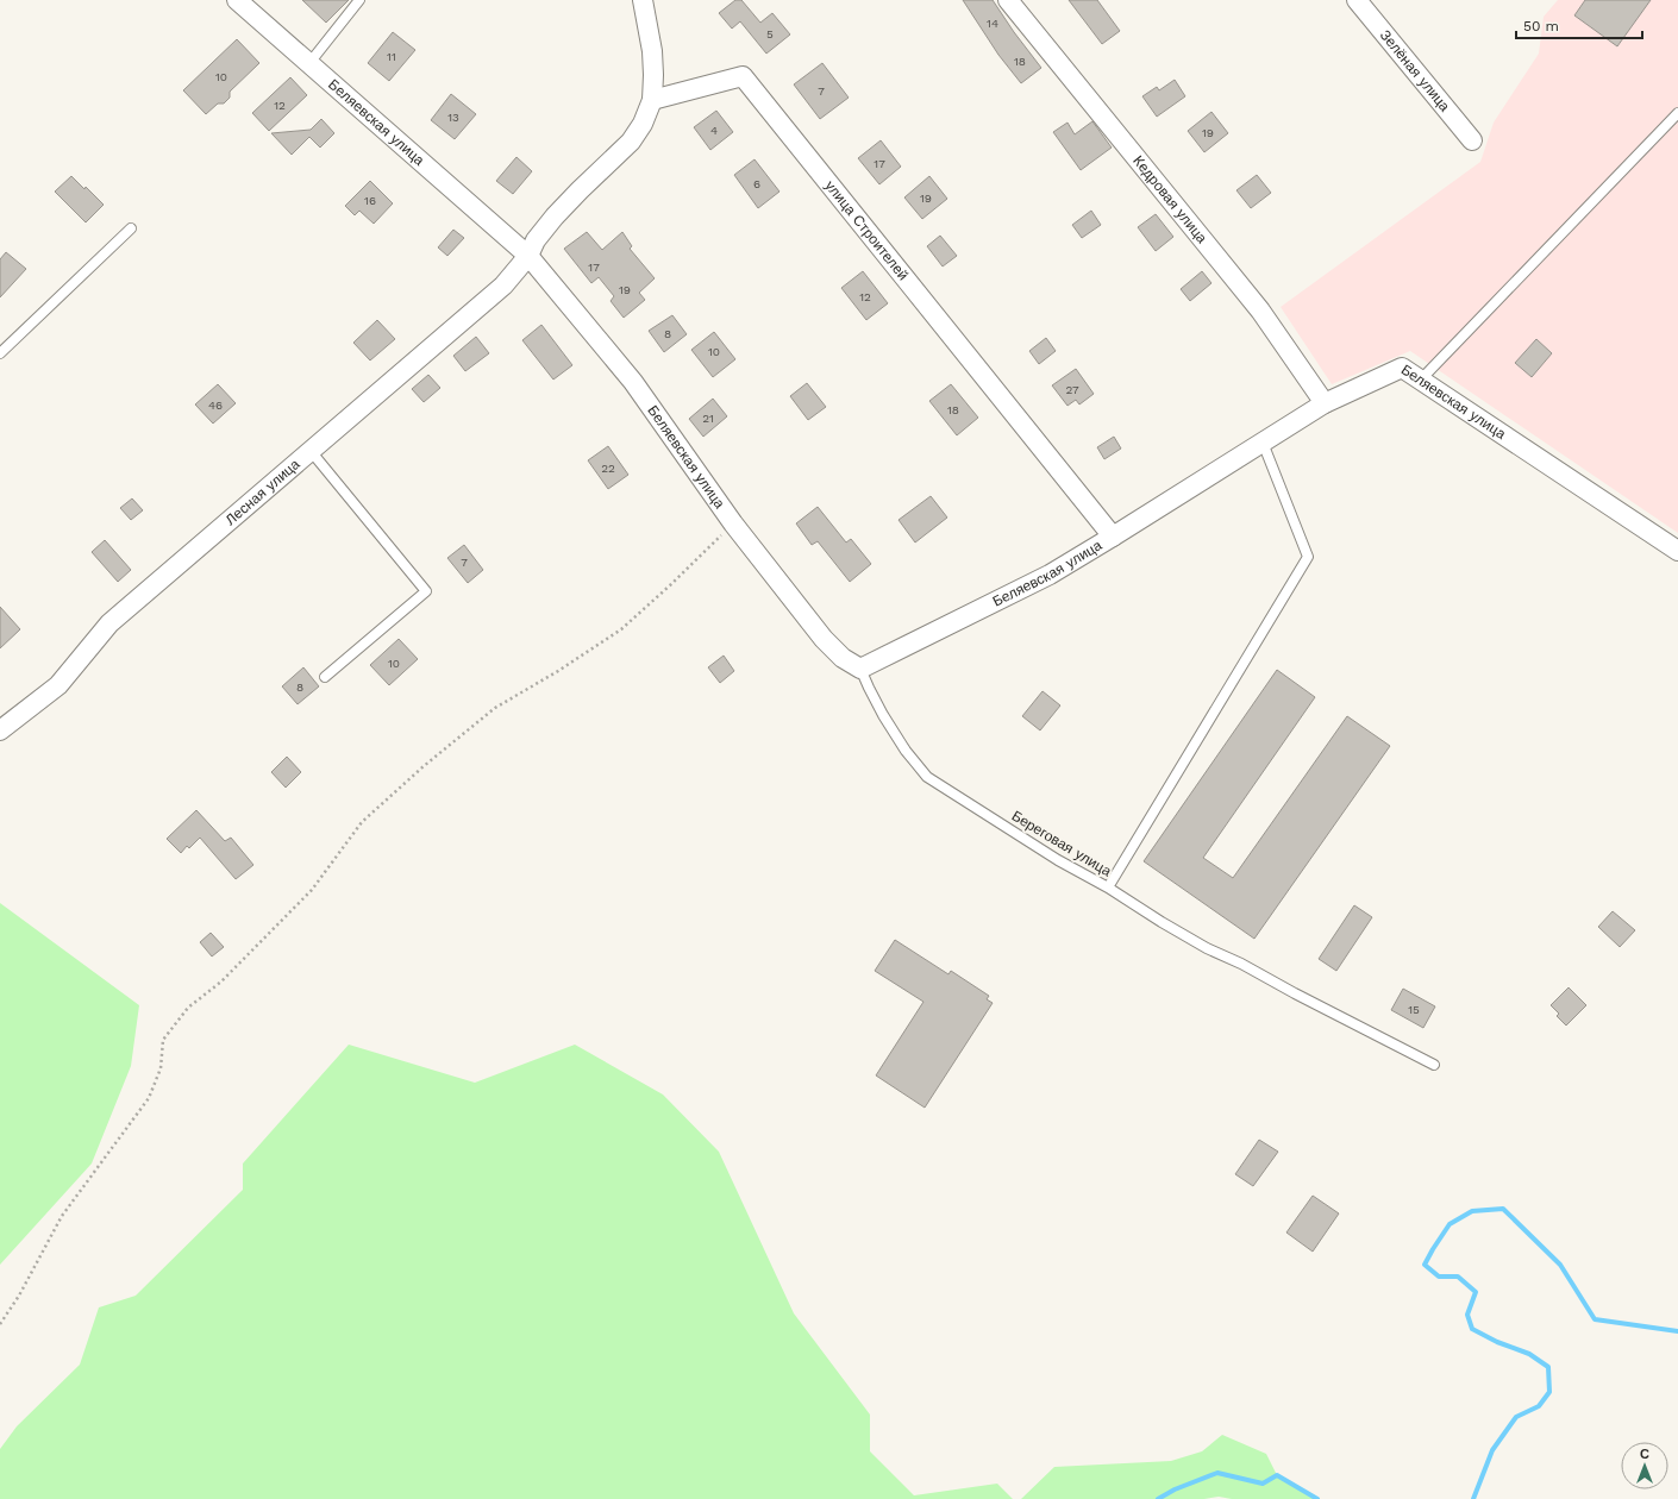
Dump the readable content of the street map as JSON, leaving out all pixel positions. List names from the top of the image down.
{
  "streets": {
    "street": [
      "Зелёная улица",
      "Беляевская улица",
      "Кедровая улица",
      "улица Строителей",
      "Лесная улица"
    ],
    "lane": ["Береговая улица"]
  },
  "crossings": [
    ["Беляевская улица", "Кедровая улица"],
    ["Беляевская улица", "улица Строителей"],
    ["Беляевская улица", "Лесная улица"],
    ["Беляевская улица", "Береговая улица"],
    ["улица Строителей", "Лесная улица"]
  ],
  "house_numbers": [
    "14",
    "5",
    "11",
    "18",
    "10",
    "7",
    "12",
    "13",
    "4",
    "19",
    "17",
    "6",
    "19",
    "16",
    "17",
    "19",
    "12",
    "8",
    "10",
    "27",
    "46",
    "18",
    "21",
    "22",
    "7",
    "10",
    "8",
    "15"
  ],
  "scale_bar": "50 m",
  "north": "top"
}
